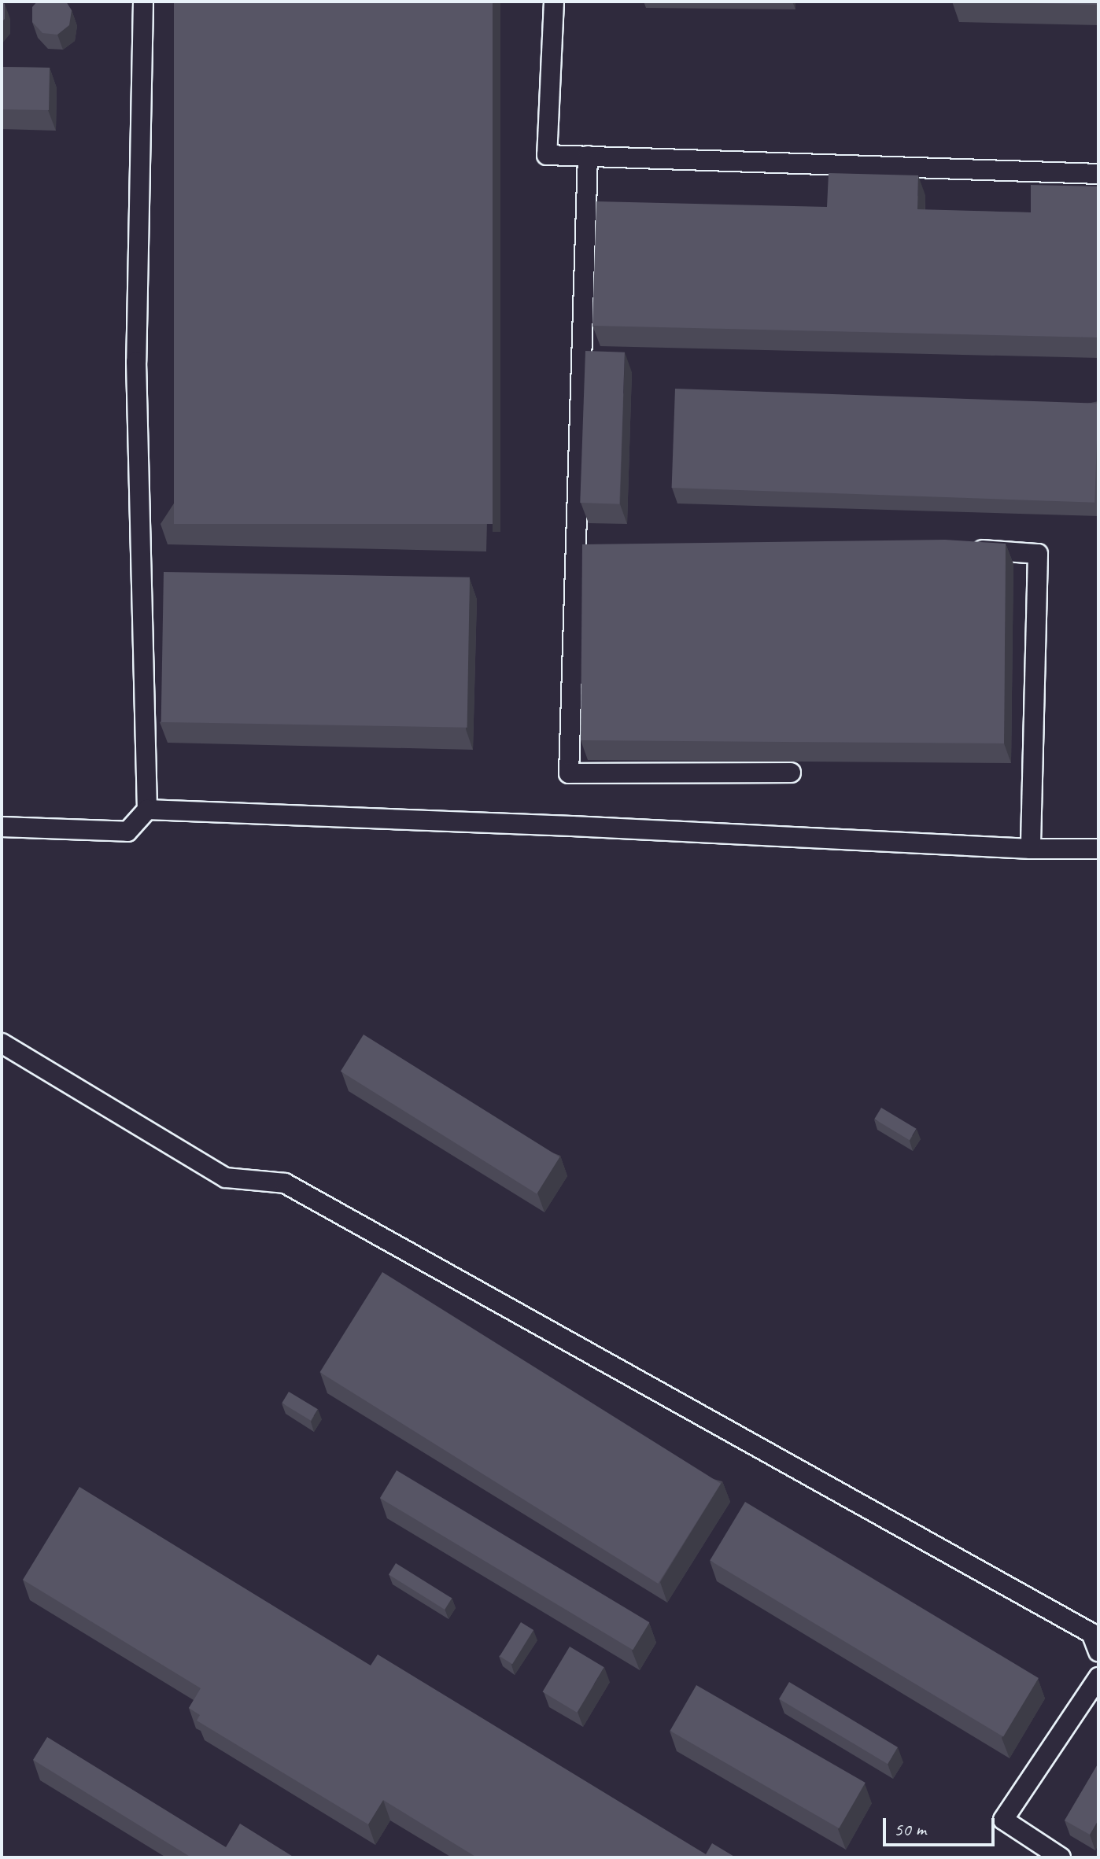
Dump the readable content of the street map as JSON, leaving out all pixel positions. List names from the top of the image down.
{
  "scale_bar": "50 m"
}
